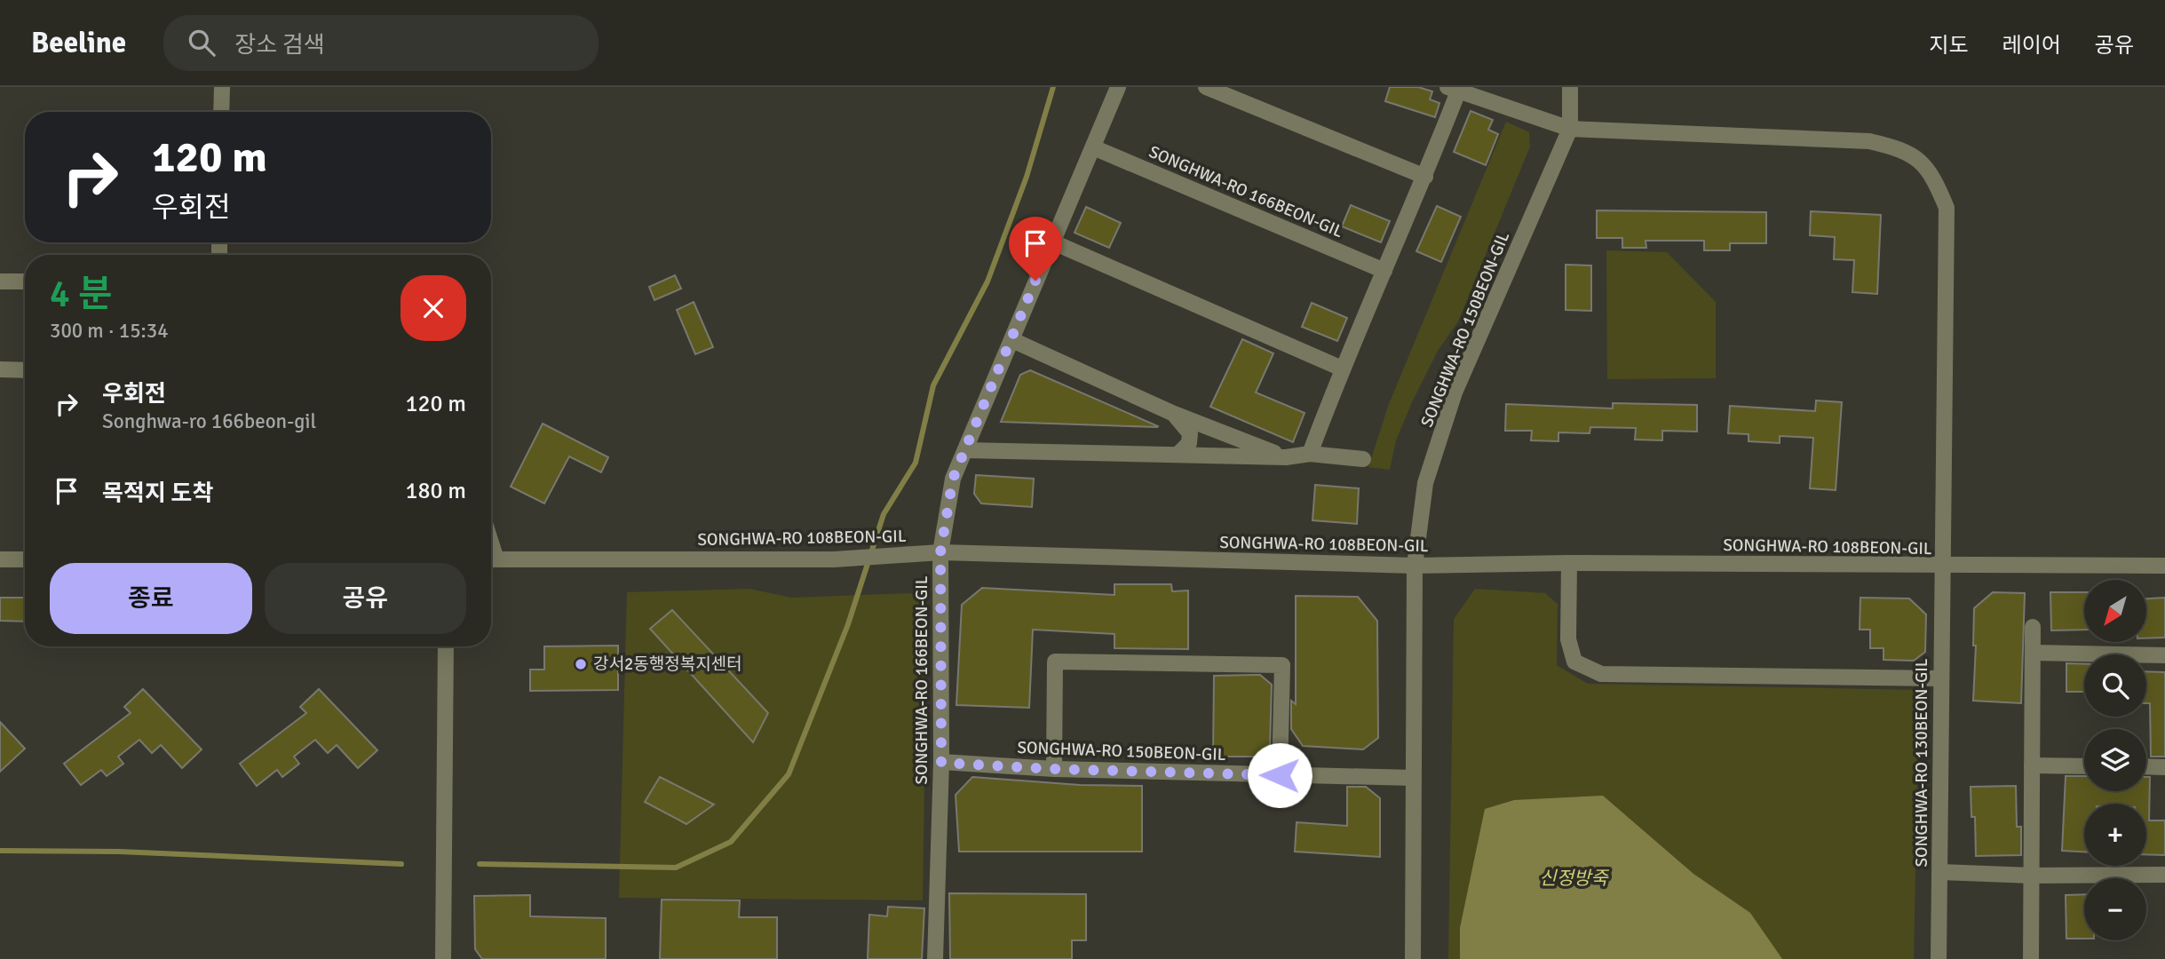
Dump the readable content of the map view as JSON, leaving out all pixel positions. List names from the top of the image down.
{
  "streets": {
    "street": [
      "SONGHWA-RO 166BEON-GIL",
      "SONGHWA-RO 150BEON-GIL",
      "SONGHWA-RO 108BEON-GIL",
      "SONGHWA-RO 130BEON-GIL"
    ]
  },
  "crossings": [
    ["SONGHWA-RO 166BEON-GIL", "SONGHWA-RO 150BEON-GIL"],
    ["SONGHWA-RO 166BEON-GIL", "SONGHWA-RO 108BEON-GIL"],
    ["SONGHWA-RO 150BEON-GIL", "SONGHWA-RO 108BEON-GIL"],
    ["SONGHWA-RO 150BEON-GIL", "SONGHWA-RO 130BEON-GIL"],
    ["SONGHWA-RO 108BEON-GIL", "SONGHWA-RO 130BEON-GIL"]
  ],
  "water": ["신정방죽"],
  "places": ["강서2동행정복지센터"],
  "north": "bottom left",
  "page": {
    "header": "Beeline",
    "search": "장소 검색",
    "nav": ["지도", "레이어", "공유"],
    "turn": ["120 m", "우회전"],
    "heading": ["4 분", "300 m · 15:34"],
    "list": [
      {
        "name": "우회전",
        "note": "Songhwa-ro 166beon-gil",
        "value": "120 m"
      },
      {
        "name": "목적지 도착",
        "value": "180 m"
      }
    ],
    "buttons": ["종료", "공유"],
    "map_buttons": ["+", "−"]
  }
}
